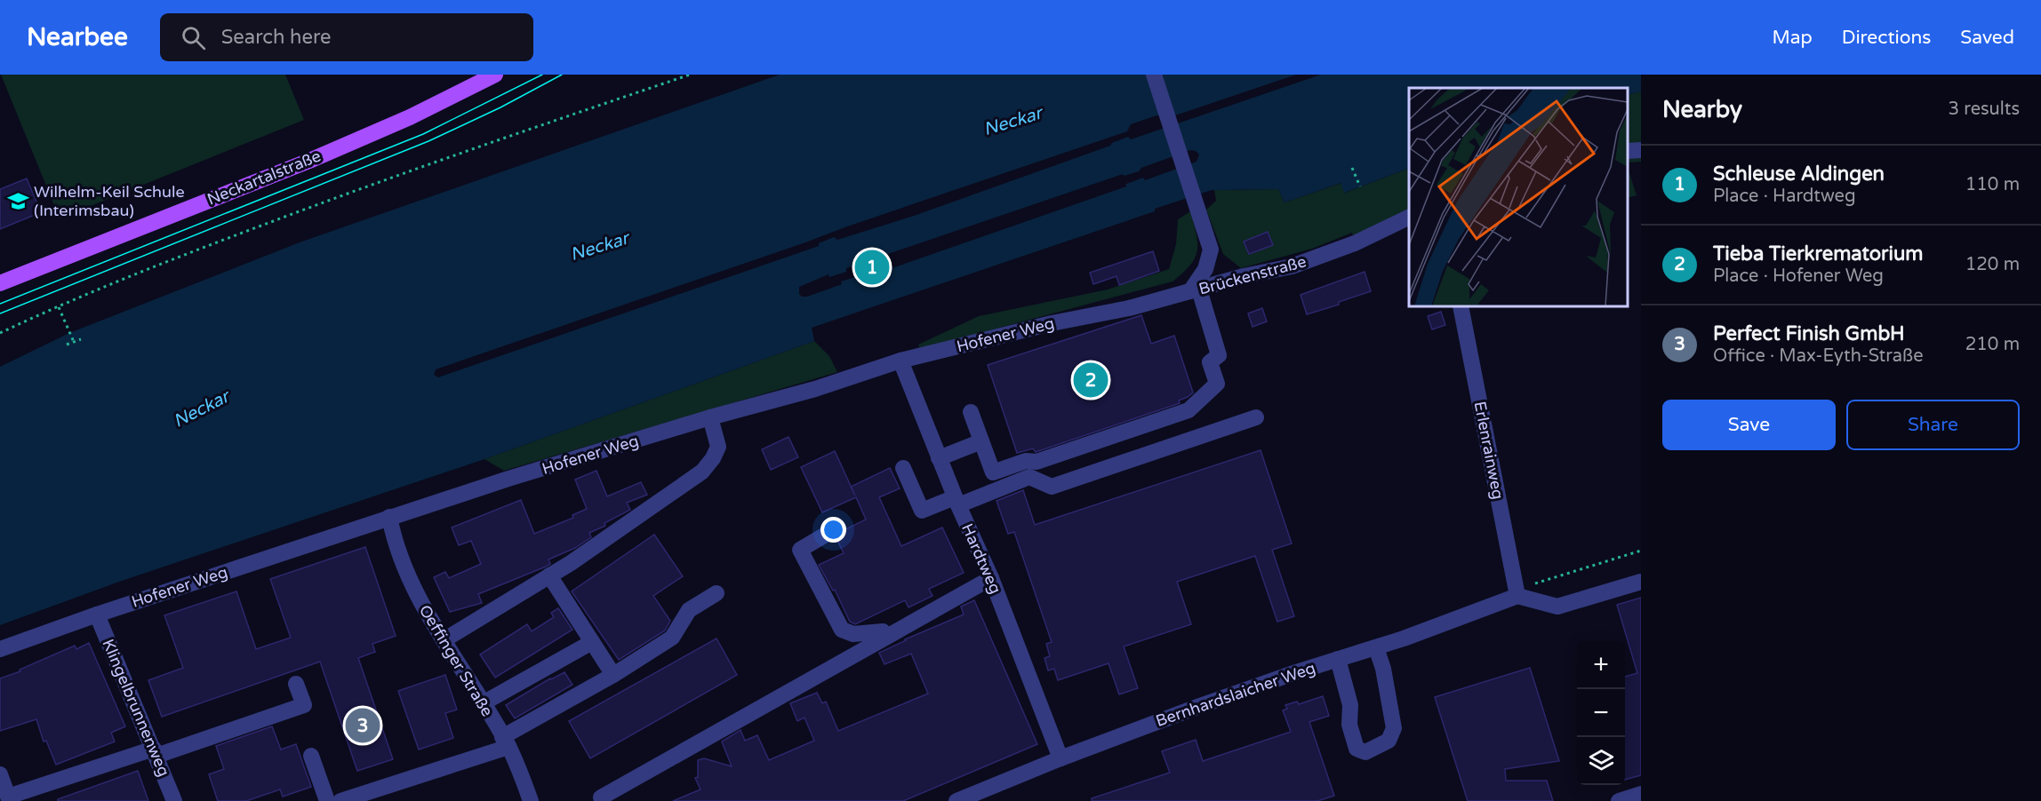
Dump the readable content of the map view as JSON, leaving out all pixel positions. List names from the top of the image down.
{
  "streets": {
    "main road": ["Neckartalstraße"],
    "street": [
      "Brückenstraße",
      "Hofener Weg",
      "Erlenrainweg",
      "Hardtweg",
      "Oeffinger Straße",
      "Bernhardslaicher Weg",
      "Klingelbrunnenweg"
    ]
  },
  "crossings": [
    ["Brückenstraße", "Hofener Weg"],
    ["Hofener Weg", "Hardtweg"],
    ["Hofener Weg", "Oeffinger Straße"],
    ["Hofener Weg", "Klingelbrunnenweg"],
    ["Erlenrainweg", "Bernhardslaicher Weg"],
    ["Hardtweg", "Bernhardslaicher Weg"]
  ],
  "water": ["Neckar"],
  "places": {
    "school or university": ["Wilhelm-Keil Schule (Interimsbau)"]
  },
  "page": {
    "header": "Nearbee",
    "search": "Search here",
    "nav": ["Map", "Directions", "Saved"],
    "heading": ["Nearby", "3 results"],
    "list": [
      {
        "mark": "1",
        "name": "Schleuse Aldingen",
        "note": "Place · Hardtweg",
        "value": "110 m"
      },
      {
        "mark": "2",
        "name": "Tieba Tierkrematorium",
        "note": "Place · Hofener Weg",
        "value": "120 m"
      },
      {
        "mark": "3",
        "name": "Perfect Finish GmbH",
        "note": "Office · Max-Eyth-Straße",
        "value": "210 m"
      }
    ],
    "pins": ["1", "2", "3"],
    "buttons": ["Save", "Share"],
    "map_buttons": ["+", "−"]
  }
}
